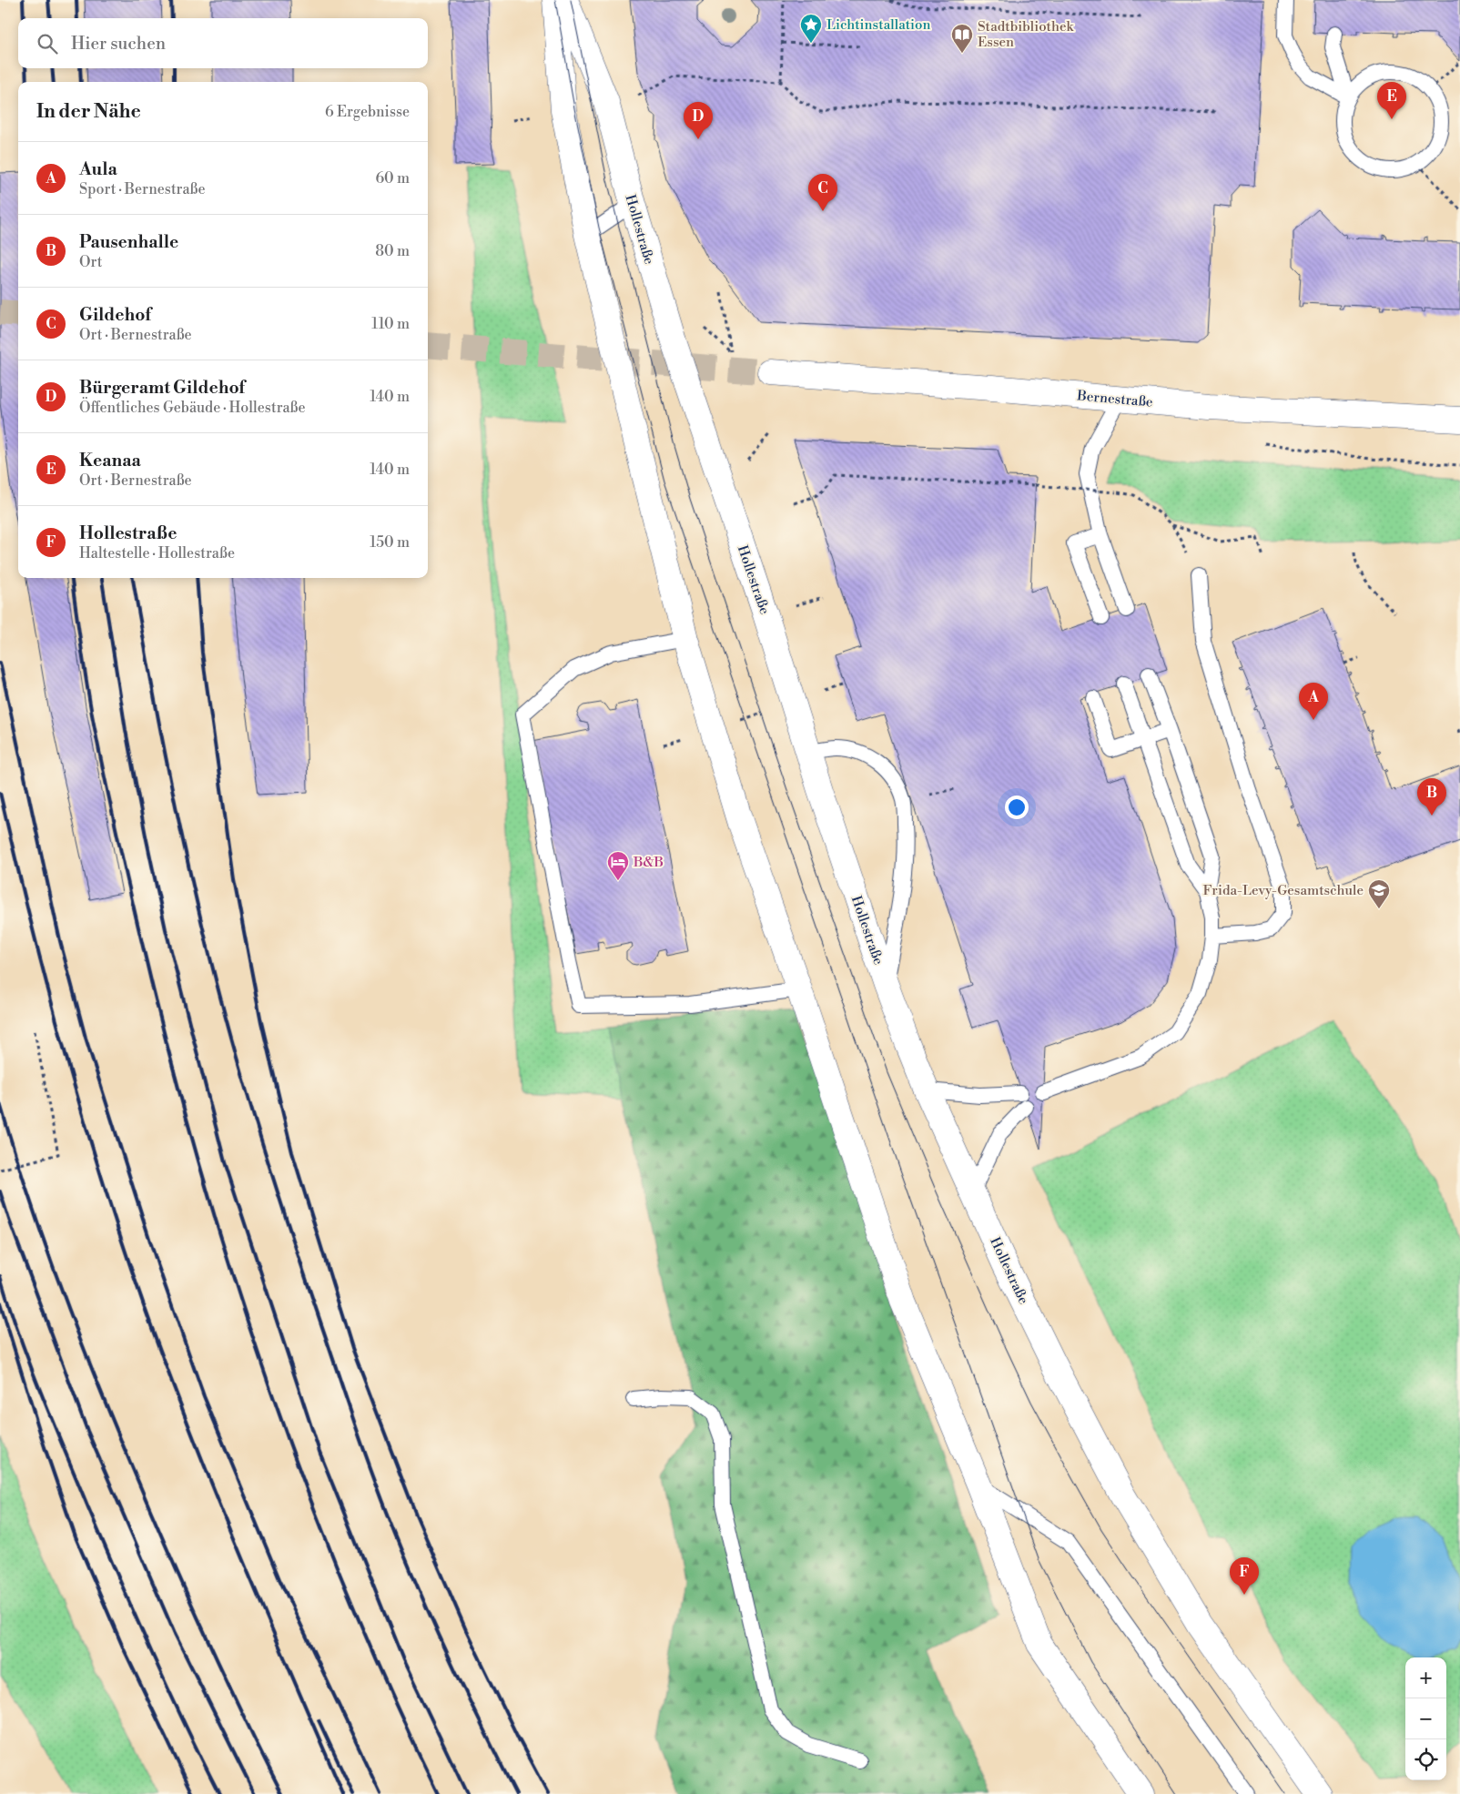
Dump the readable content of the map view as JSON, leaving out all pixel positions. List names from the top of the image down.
{
  "streets": {
    "main road": ["Hollestraße", "Bernestraße"]
  },
  "places": {
    "place": ["Lichtinstallation"],
    "library": ["Stadtbibliothek Essen"],
    "hotel": ["B&B"],
    "school or university": ["Frida-Levy-Gesamtschule"]
  },
  "page": {
    "search": "Hier suchen",
    "pins": [
      "E",
      "D",
      "C",
      "A",
      "B",
      "F"
    ],
    "heading": ["In der Nähe", "6 Ergebnisse"],
    "list": [
      {
        "mark": "A",
        "name": "Aula",
        "note": "Sport · Bernestraße",
        "value": "60 m"
      },
      {
        "mark": "B",
        "name": "Pausenhalle",
        "note": "Ort",
        "value": "80 m"
      },
      {
        "mark": "C",
        "name": "Gildehof",
        "note": "Ort · Bernestraße",
        "value": "110 m"
      },
      {
        "mark": "D",
        "name": "Bürgeramt Gildehof",
        "note": "Öffentliches Gebäude · Hollestraße",
        "value": "140 m"
      },
      {
        "mark": "E",
        "name": "Keanaa",
        "note": "Ort · Bernestraße",
        "value": "140 m"
      },
      {
        "mark": "F",
        "name": "Hollestraße",
        "note": "Haltestelle · Hollestraße",
        "value": "150 m"
      }
    ],
    "map_buttons": ["+", "−"]
  }
}
